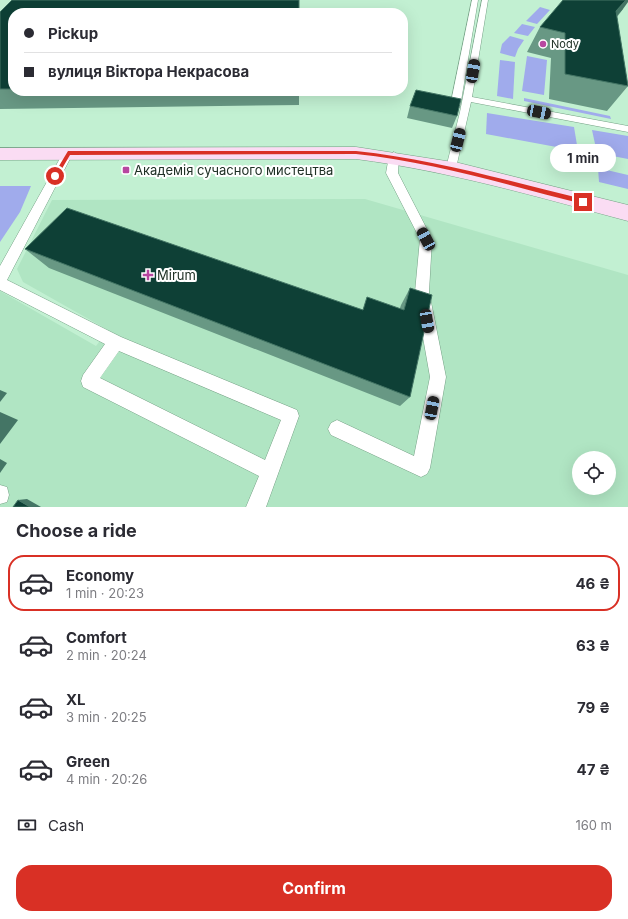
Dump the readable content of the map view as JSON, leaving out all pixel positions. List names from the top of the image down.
{
  "places": {
    "other": ["Nody"],
    "transit": ["Академія сучасного мистецтва"],
    "health": ["Mirum"]
  },
  "page": {
    "banner": ["Pickup", "вулиця Віктора Некрасова"],
    "bubble": "1 min",
    "heading": "Choose a ride",
    "list": [
      {
        "name": "Economy",
        "note": "1 min · 20:23",
        "value": "46 ₴"
      },
      {
        "name": "Comfort",
        "note": "2 min · 20:24",
        "value": "63 ₴"
      },
      {
        "name": "XL",
        "note": "3 min · 20:25",
        "value": "79 ₴"
      },
      {
        "name": "Green",
        "note": "4 min · 20:26",
        "value": "47 ₴"
      }
    ],
    "pay": ["Cash", "160 m"],
    "buttons": "Confirm"
  }
}
